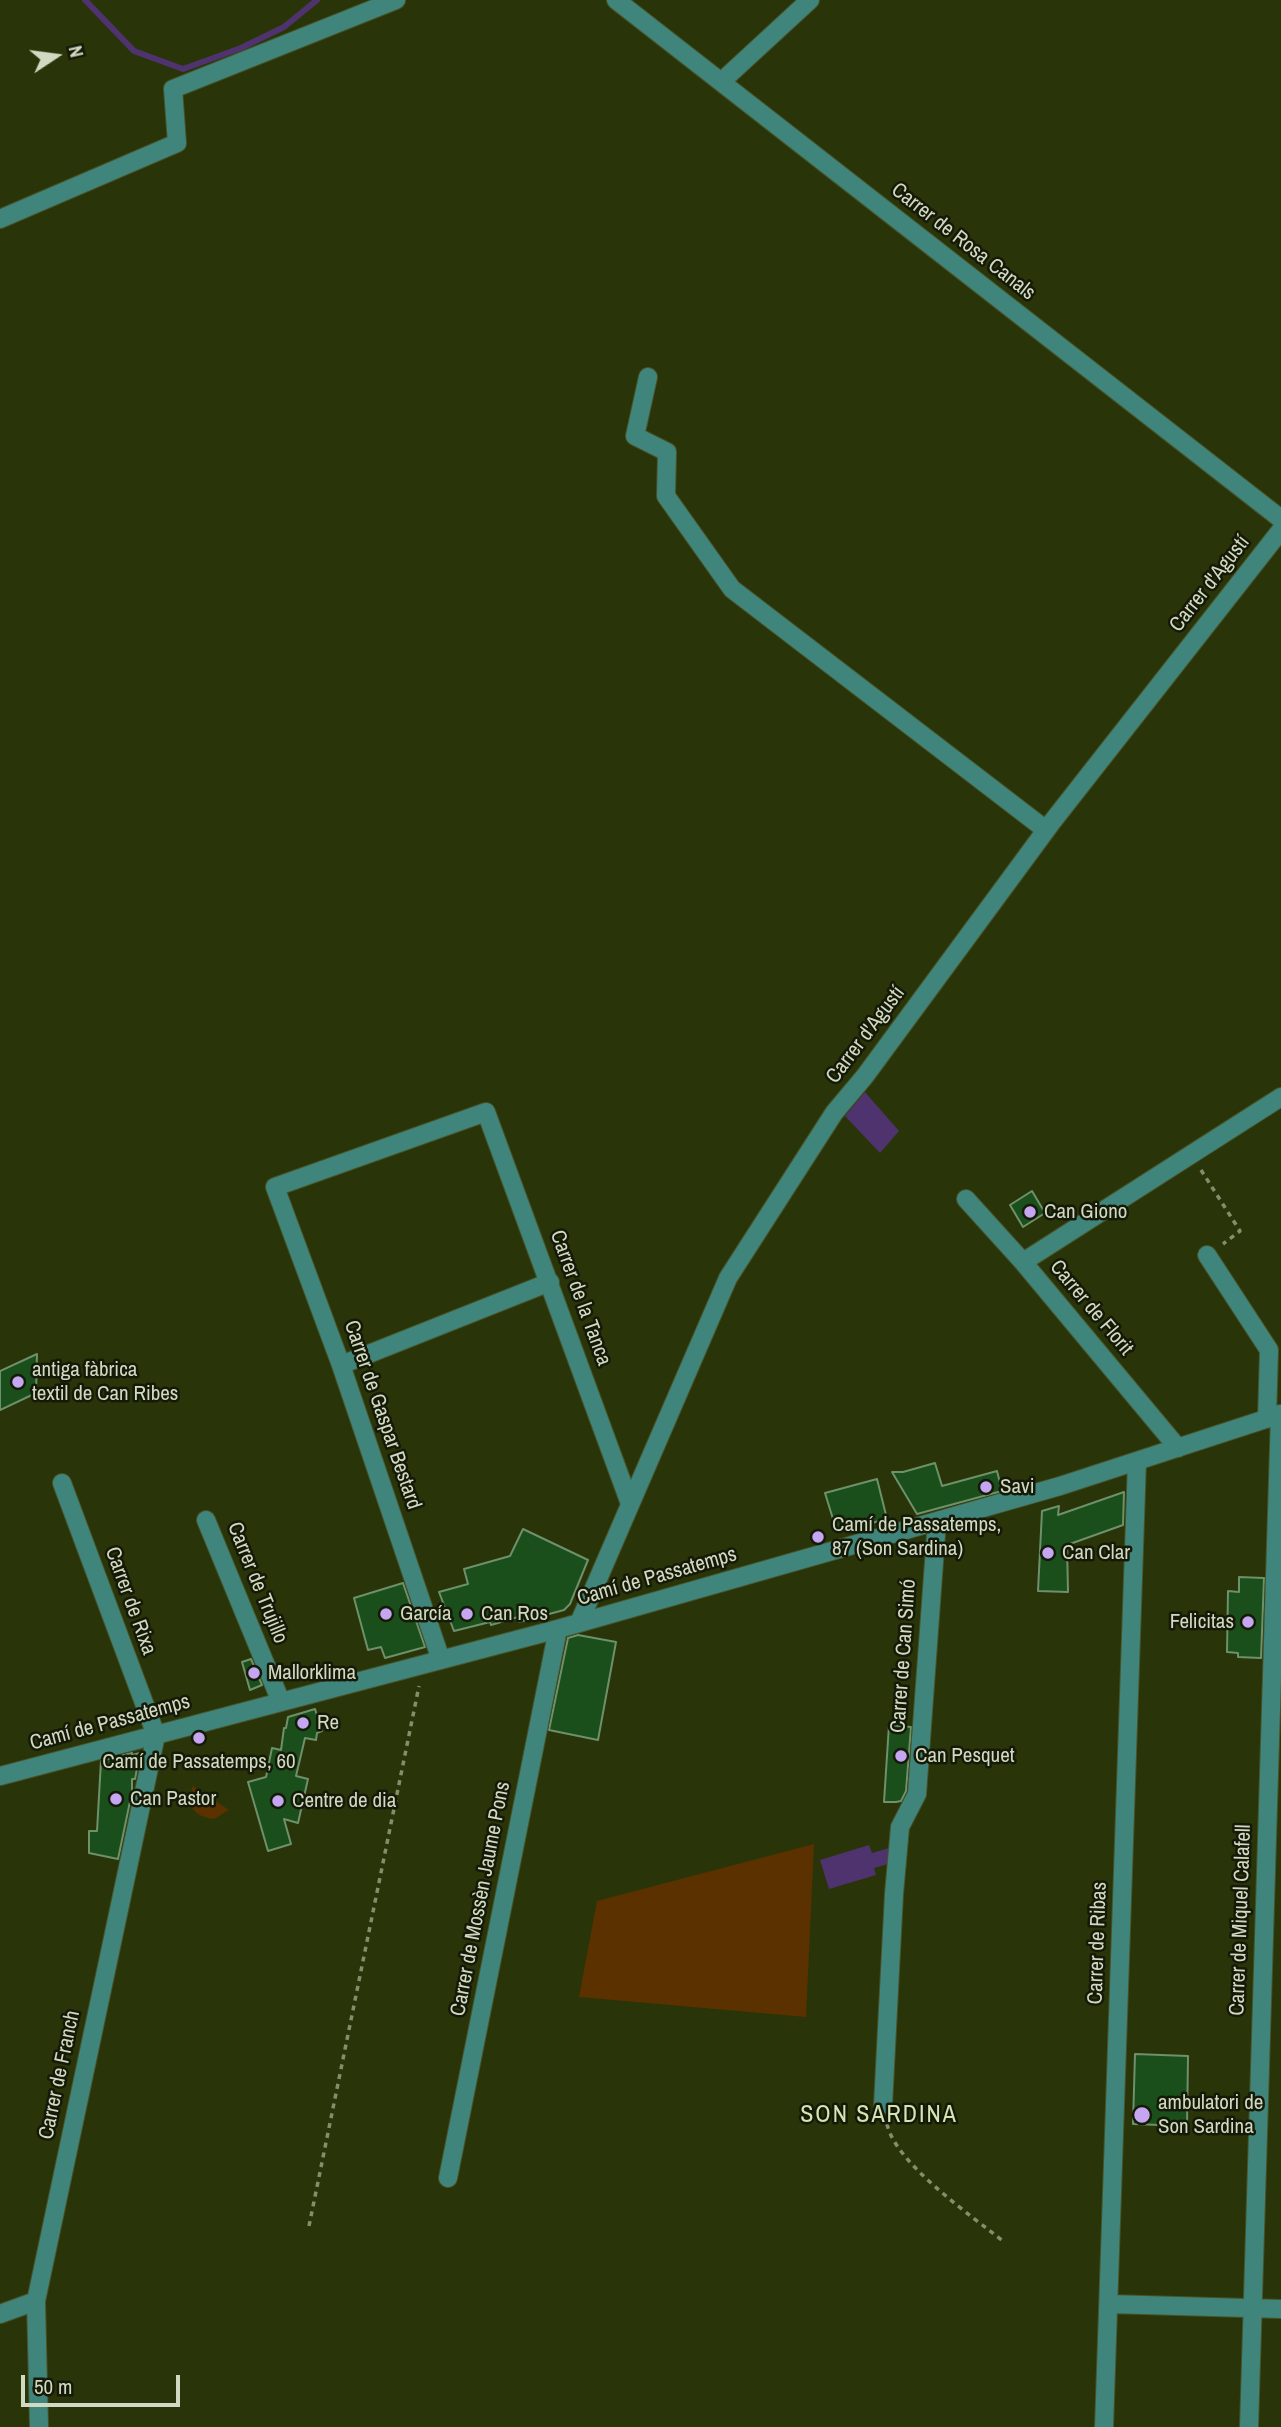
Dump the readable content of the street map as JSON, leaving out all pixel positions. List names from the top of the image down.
{
  "streets": {
    "street": [
      "Carrer de Rosa Canals",
      "Carrer d'Agustí",
      "Carrer de la Tanca",
      "Carrer de Florit",
      "Carrer de Gaspar Bestard",
      "Camí de Passatemps",
      "Carrer de Trujillo",
      "Carrer de Rixa",
      "Carrer de Can Simó",
      "Carrer de Mossèn Jaume Pons",
      "Carrer de Miquel Calafell",
      "Carrer de Ribas",
      "Carrer de Franch"
    ]
  },
  "crossings": [
    ["Carrer d'Agustí", "Carrer de la Tanca"],
    ["Carrer d'Agustí", "Camí de Passatemps"],
    ["Carrer de la Tanca", "Carrer de Gaspar Bestard"],
    ["Carrer de Florit", "Camí de Passatemps"],
    ["Carrer de Gaspar Bestard", "Camí de Passatemps"],
    ["Camí de Passatemps", "Carrer de Trujillo"],
    ["Camí de Passatemps", "Carrer de Rixa"],
    ["Camí de Passatemps", "Carrer de Can Simó"],
    ["Camí de Passatemps", "Carrer de Mossèn Jaume Pons"],
    ["Camí de Passatemps", "Carrer de Miquel Calafell"],
    ["Camí de Passatemps", "Carrer de Ribas"],
    ["Camí de Passatemps", "Carrer de Franch"],
    ["Carrer de Rixa", "Carrer de Franch"]
  ],
  "districts": ["SON SARDINA"],
  "places": [
    "Can Giono",
    "antiga fàbrica textil de Can Ribes",
    "Savi",
    "Camí de Passatemps, 87 (Son Sardina)",
    "Can Clar",
    "García",
    "Can Ros",
    "Felicitas",
    "Mallorklima",
    "Re",
    "Camí de Passatemps, 60",
    "Can Pesquet",
    "Can Pastor",
    "Centre de dia",
    "ambulatori de Son Sardina"
  ],
  "scale_bar": "50 m",
  "north": "right"
}
